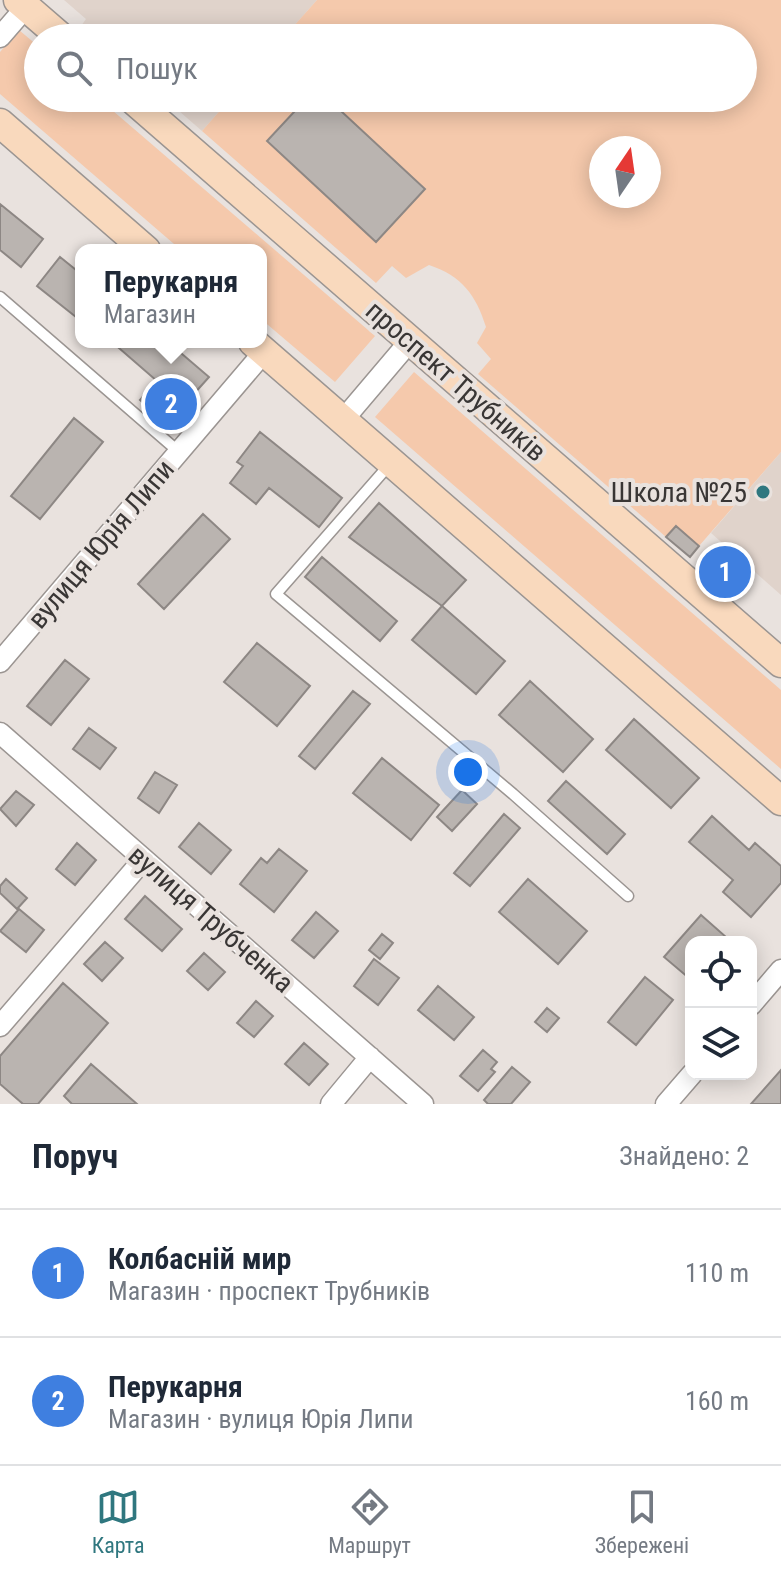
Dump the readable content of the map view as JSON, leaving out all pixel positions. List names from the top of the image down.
{
  "streets": {
    "main road": ["проспект Трубників"],
    "street": ["вулиця Юрія Липи", "вулиця Трубченка"]
  },
  "places": ["Школа №25"],
  "north": "top",
  "page": {
    "search": "Пошук",
    "popup": ["Перукарня", "Магазин"],
    "pins": ["2", "1"],
    "heading": ["Поруч", "Знайдено: 2"],
    "list": [
      {
        "mark": "1",
        "name": "Колбасній мир",
        "note": "Магазин · проспект Трубників",
        "value": "110 m"
      },
      {
        "mark": "2",
        "name": "Перукарня",
        "note": "Магазин · вулиця Юрія Липи",
        "value": "160 m"
      }
    ],
    "nav": ["Карта", "Маршрут", "Збережені"]
  }
}
